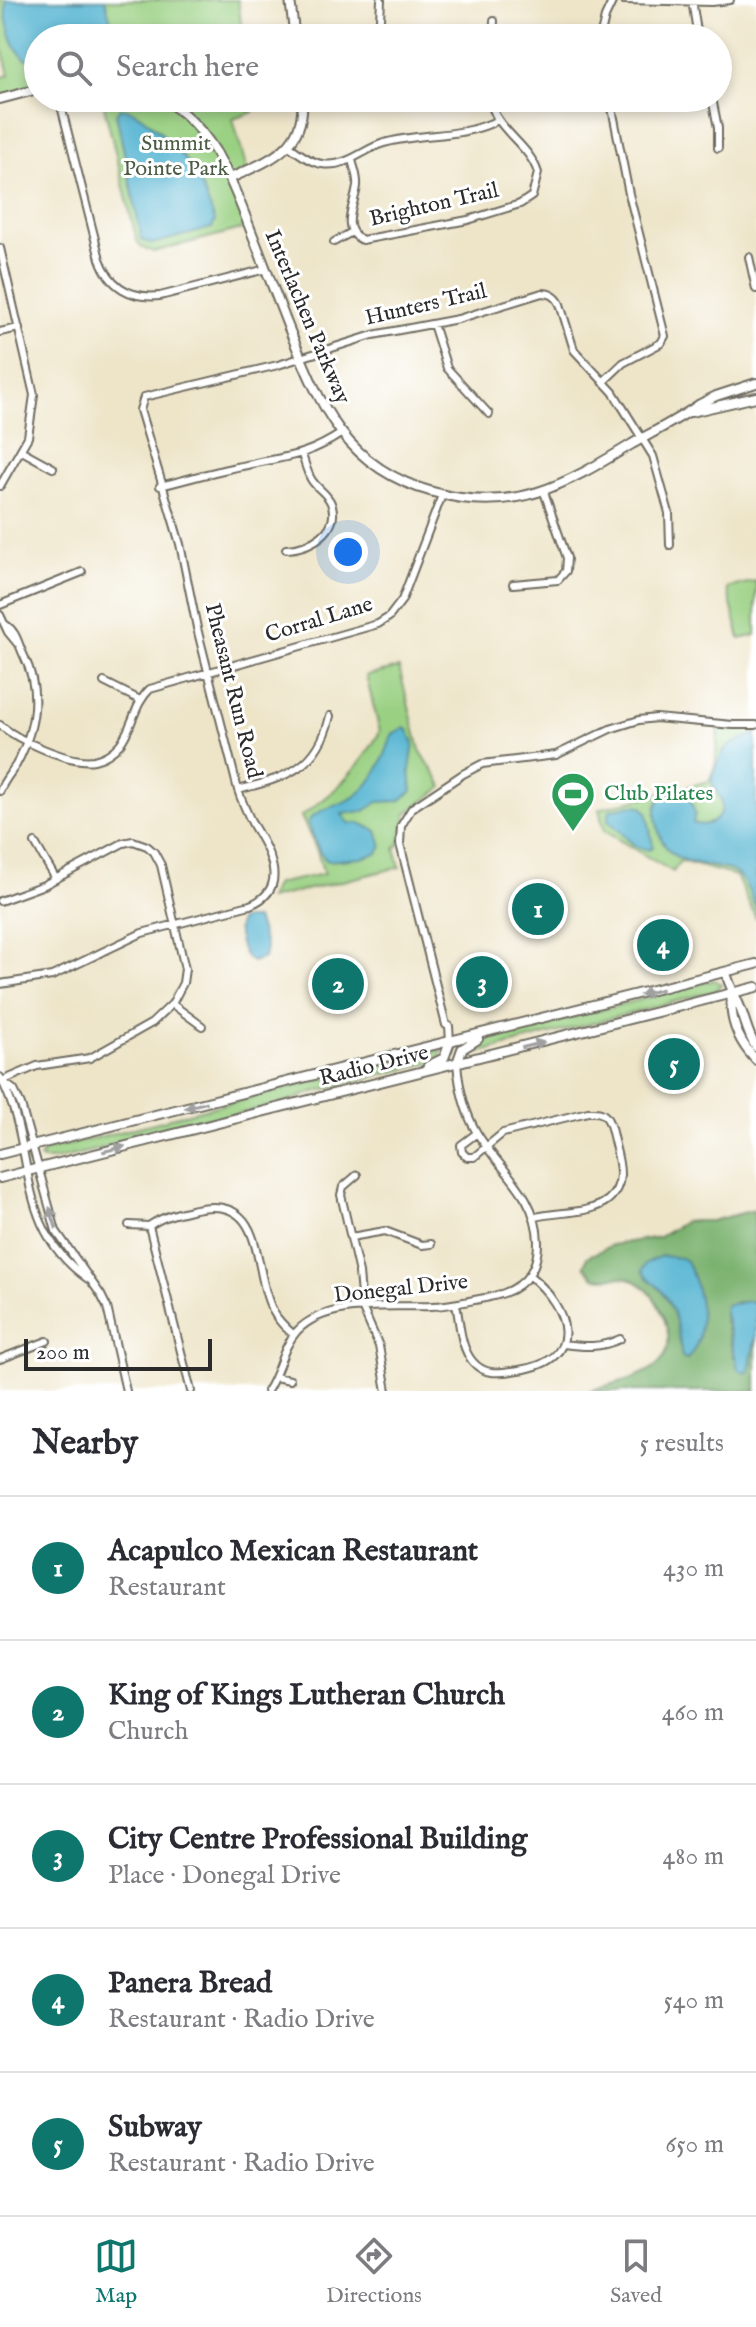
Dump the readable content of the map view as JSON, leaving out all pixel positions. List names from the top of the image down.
{
  "streets": {
    "main road": ["Interlachen Parkway", "Radio Drive"],
    "street": [
      "Brighton Trail",
      "Hunters Trail",
      "Corral Lane",
      "Pheasant Run Road",
      "Donegal Drive"
    ]
  },
  "crossings": [
    ["Hunters Trail", "Interlachen Parkway"],
    ["Hunters Trail", "Pheasant Run Road"],
    ["Interlachen Parkway", "Corral Lane"],
    ["Corral Lane", "Pheasant Run Road"]
  ],
  "parks": ["Summit Pointe Park"],
  "places": {
    "sports": ["Club Pilates"]
  },
  "scale_bar": "200 m",
  "page": {
    "search": "Search here",
    "pins": [
      "1",
      "4",
      "3",
      "2",
      "5"
    ],
    "scale": "200 m",
    "heading": ["Nearby", "5 results"],
    "list": [
      {
        "mark": "1",
        "name": "Acapulco Mexican Restaurant",
        "note": "Restaurant",
        "value": "430 m"
      },
      {
        "mark": "2",
        "name": "King of Kings Lutheran Church",
        "note": "Church",
        "value": "460 m"
      },
      {
        "mark": "3",
        "name": "City Centre Professional Building",
        "note": "Place · Donegal Drive",
        "value": "480 m"
      },
      {
        "mark": "4",
        "name": "Panera Bread",
        "note": "Restaurant · Radio Drive",
        "value": "540 m"
      },
      {
        "mark": "5",
        "name": "Subway",
        "note": "Restaurant · Radio Drive",
        "value": "650 m"
      }
    ],
    "nav": ["Map", "Directions", "Saved"]
  }
}
